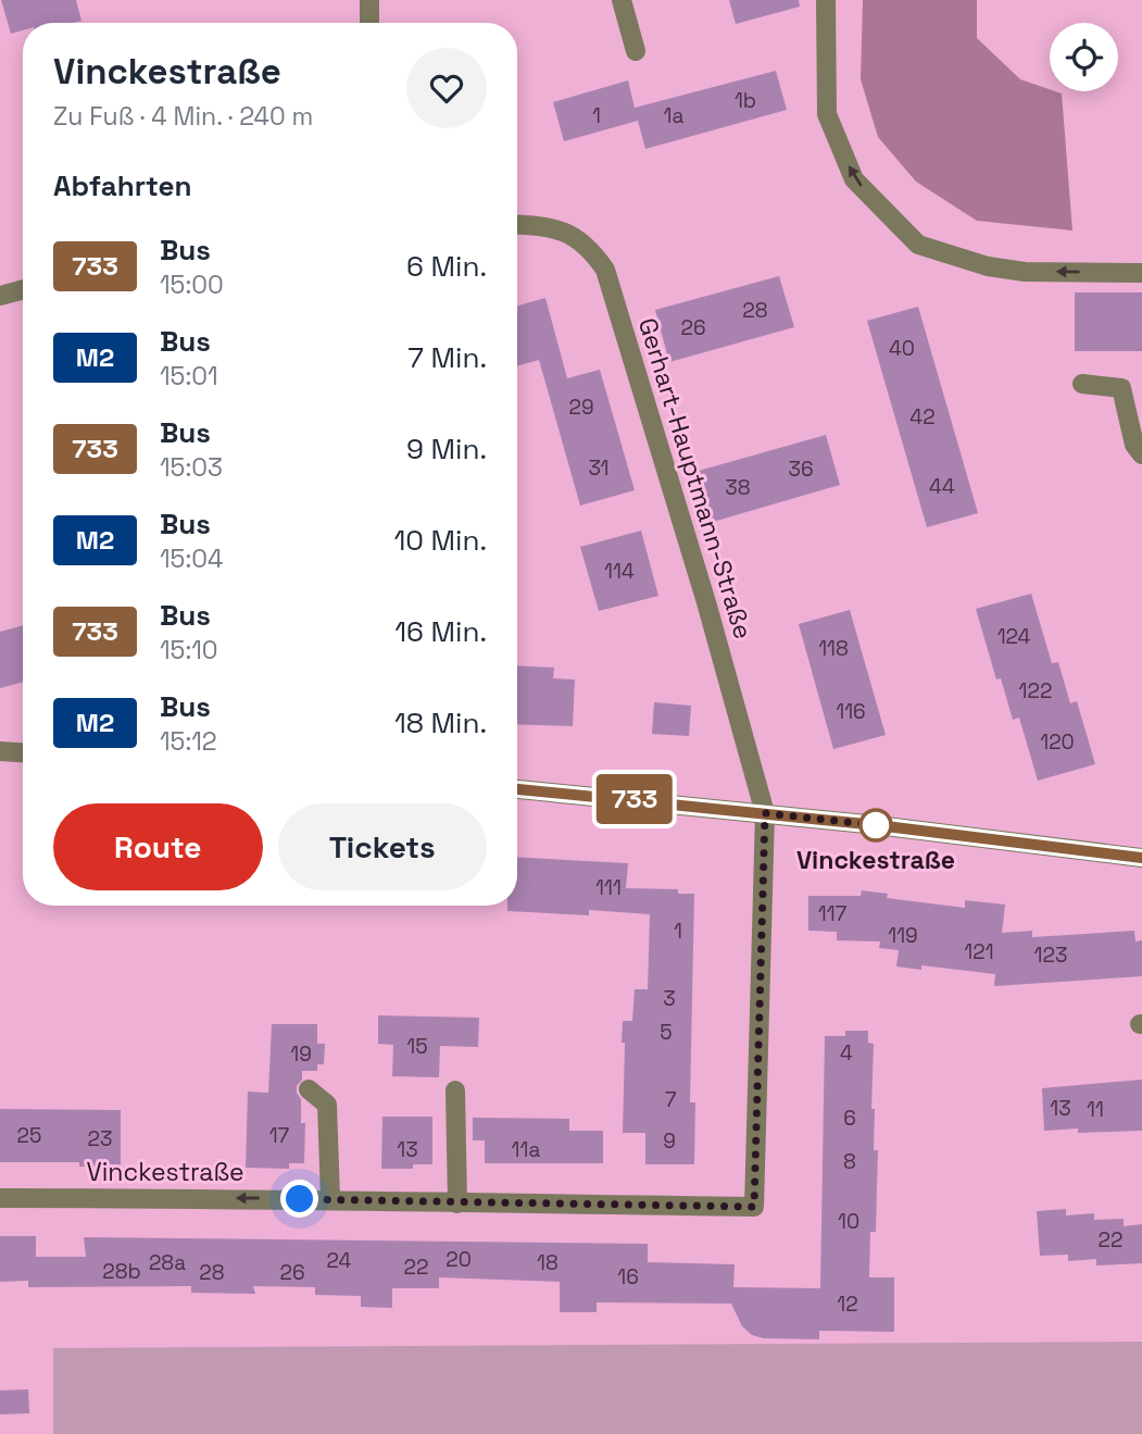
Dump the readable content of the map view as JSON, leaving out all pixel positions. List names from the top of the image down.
{
  "streets": {
    "street": ["Gerhart-Hauptmann-Straße", "Vinckestraße"]
  },
  "crossings": [
    ["Gerhart-Hauptmann-Straße", "Vinckestraße"]
  ],
  "places": ["Vinckestraße"],
  "lines": ["bus line 733"],
  "house_numbers": [
    "1b",
    "1",
    "1a",
    "28",
    "26",
    "40",
    "29",
    "42",
    "31",
    "36",
    "44",
    "38",
    "114",
    "124",
    "118",
    "122",
    "116",
    "120",
    "111",
    "117",
    "1",
    "119",
    "121",
    "123",
    "3",
    "5",
    "15",
    "4",
    "19",
    "7",
    "13",
    "11",
    "6",
    "25",
    "17",
    "23",
    "9",
    "13",
    "11a",
    "8",
    "10",
    "22",
    "20",
    "24",
    "28a",
    "18",
    "22",
    "28b",
    "28",
    "26",
    "16",
    "12"
  ],
  "page": {
    "on_map": "733",
    "heading": [
      ["Vinckestraße", "Zu Fuß · 4 Min. · 240 m"],
      "Abfahrten"
    ],
    "list": [
      {
        "mark": "733",
        "name": "Bus",
        "note": "15:00",
        "value": "6 Min."
      },
      {
        "mark": "M2",
        "name": "Bus",
        "note": "15:01",
        "value": "7 Min."
      },
      {
        "mark": "733",
        "name": "Bus",
        "note": "15:03",
        "value": "9 Min."
      },
      {
        "mark": "M2",
        "name": "Bus",
        "note": "15:04",
        "value": "10 Min."
      },
      {
        "mark": "733",
        "name": "Bus",
        "note": "15:10",
        "value": "16 Min."
      },
      {
        "mark": "M2",
        "name": "Bus",
        "note": "15:12",
        "value": "18 Min."
      }
    ],
    "buttons": ["Route", "Tickets"]
  }
}
